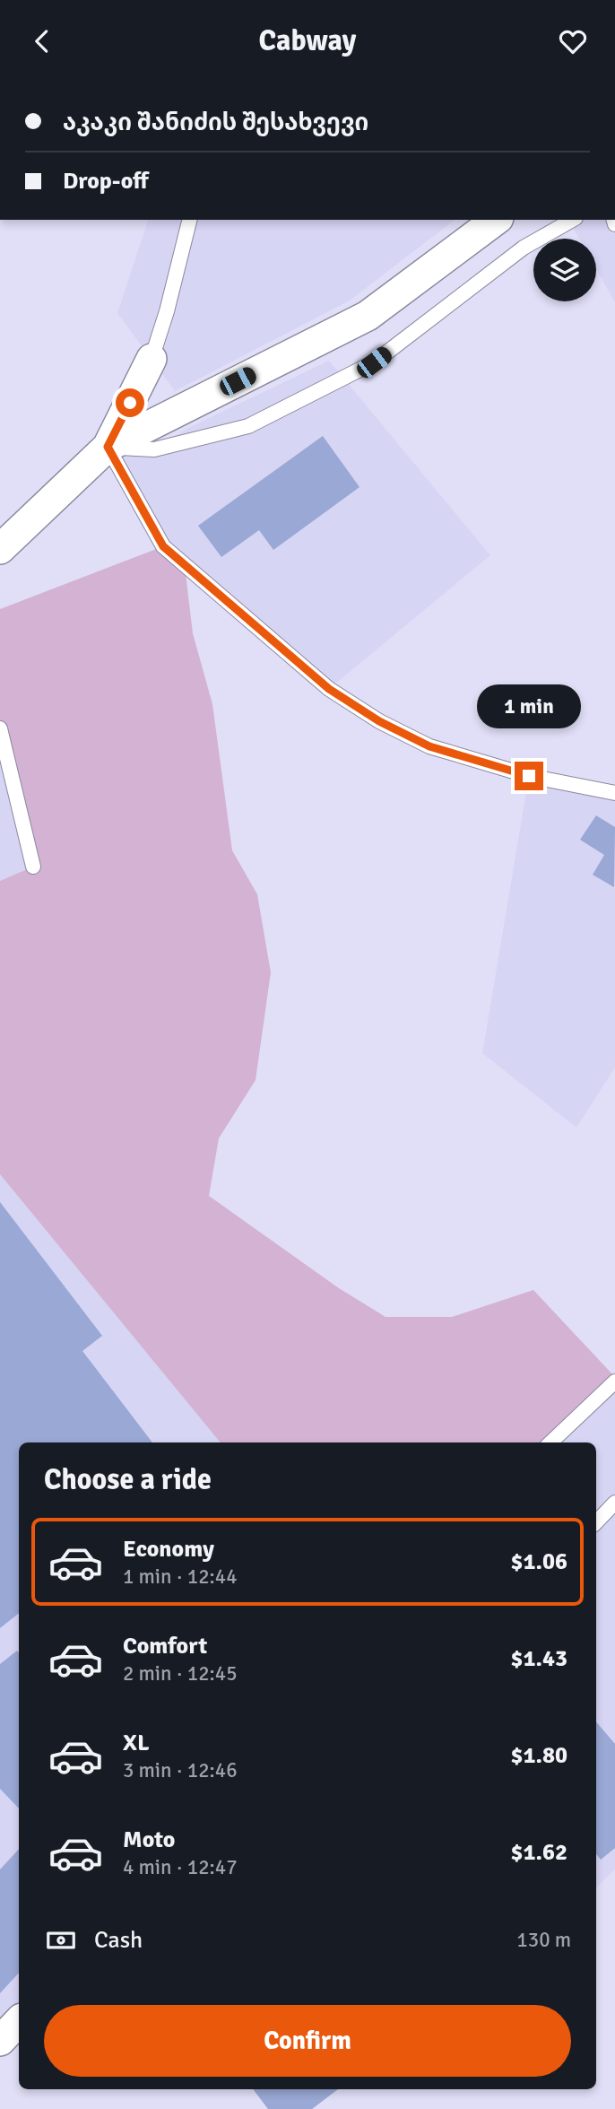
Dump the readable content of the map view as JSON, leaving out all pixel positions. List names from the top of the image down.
{
  "page": {
    "header": "Cabway",
    "banner": ["აკაკი შანიძის შესახვევი", "Drop-off"],
    "bubble": "1 min",
    "heading": "Choose a ride",
    "list": [
      {
        "name": "Economy",
        "note": "1 min · 12:44",
        "value": "$1.06"
      },
      {
        "name": "Comfort",
        "note": "2 min · 12:45",
        "value": "$1.43"
      },
      {
        "name": "XL",
        "note": "3 min · 12:46",
        "value": "$1.80"
      },
      {
        "name": "Moto",
        "note": "4 min · 12:47",
        "value": "$1.62"
      }
    ],
    "pay": ["Cash", "130 m"],
    "buttons": "Confirm"
  }
}
